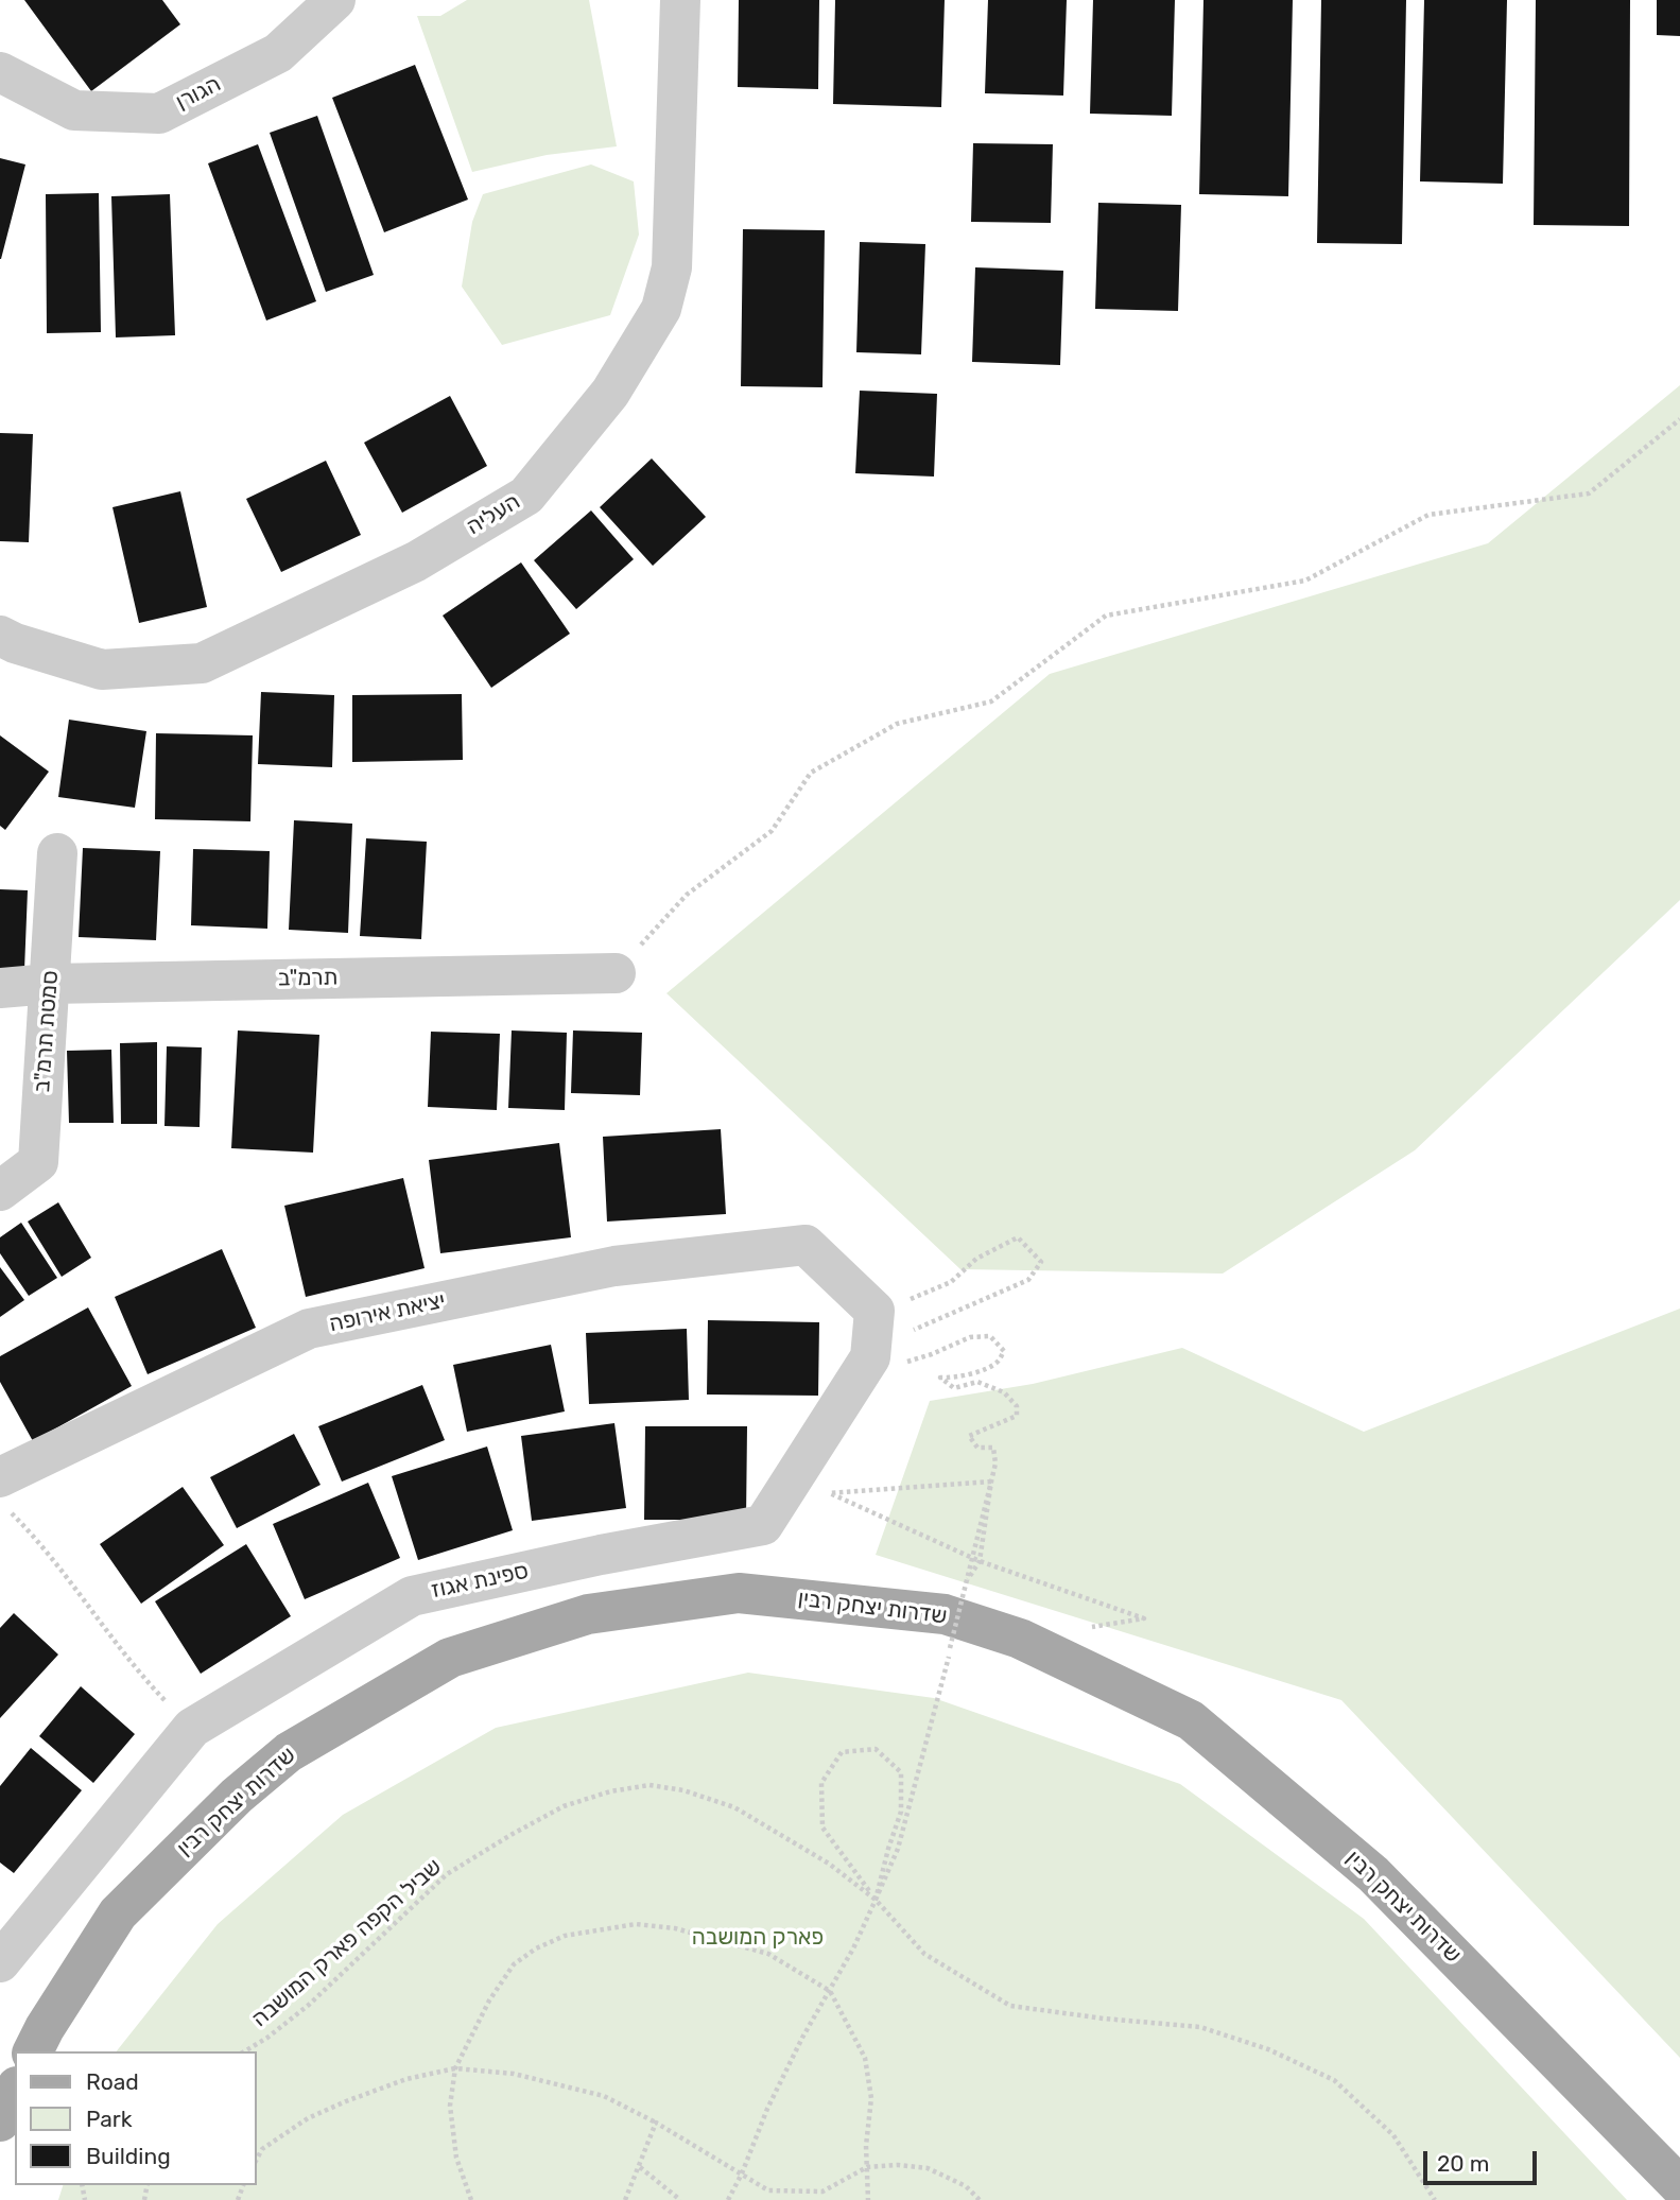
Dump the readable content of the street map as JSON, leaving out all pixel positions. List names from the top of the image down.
{
  "streets": {
    "main road": ["שדרות יצחק רבין"],
    "street": [
      "הגורן",
      "העליה",
      "תרמ\"ב",
      "סמטת תרמ\"ב",
      "יציאת אירופה",
      "ספינת אגוז"
    ],
    "path": ["שביל הקפה פארק המושבה"]
  },
  "crossings": [
    ["תרמ\"ב", "סמטת תרמ\"ב"],
    ["יציאת אירופה", "ספינת אגוז"]
  ],
  "parks": ["פארק המושבה"],
  "legend": ["Road", "Park", "Building"],
  "scale_bar": "20 m"
}
